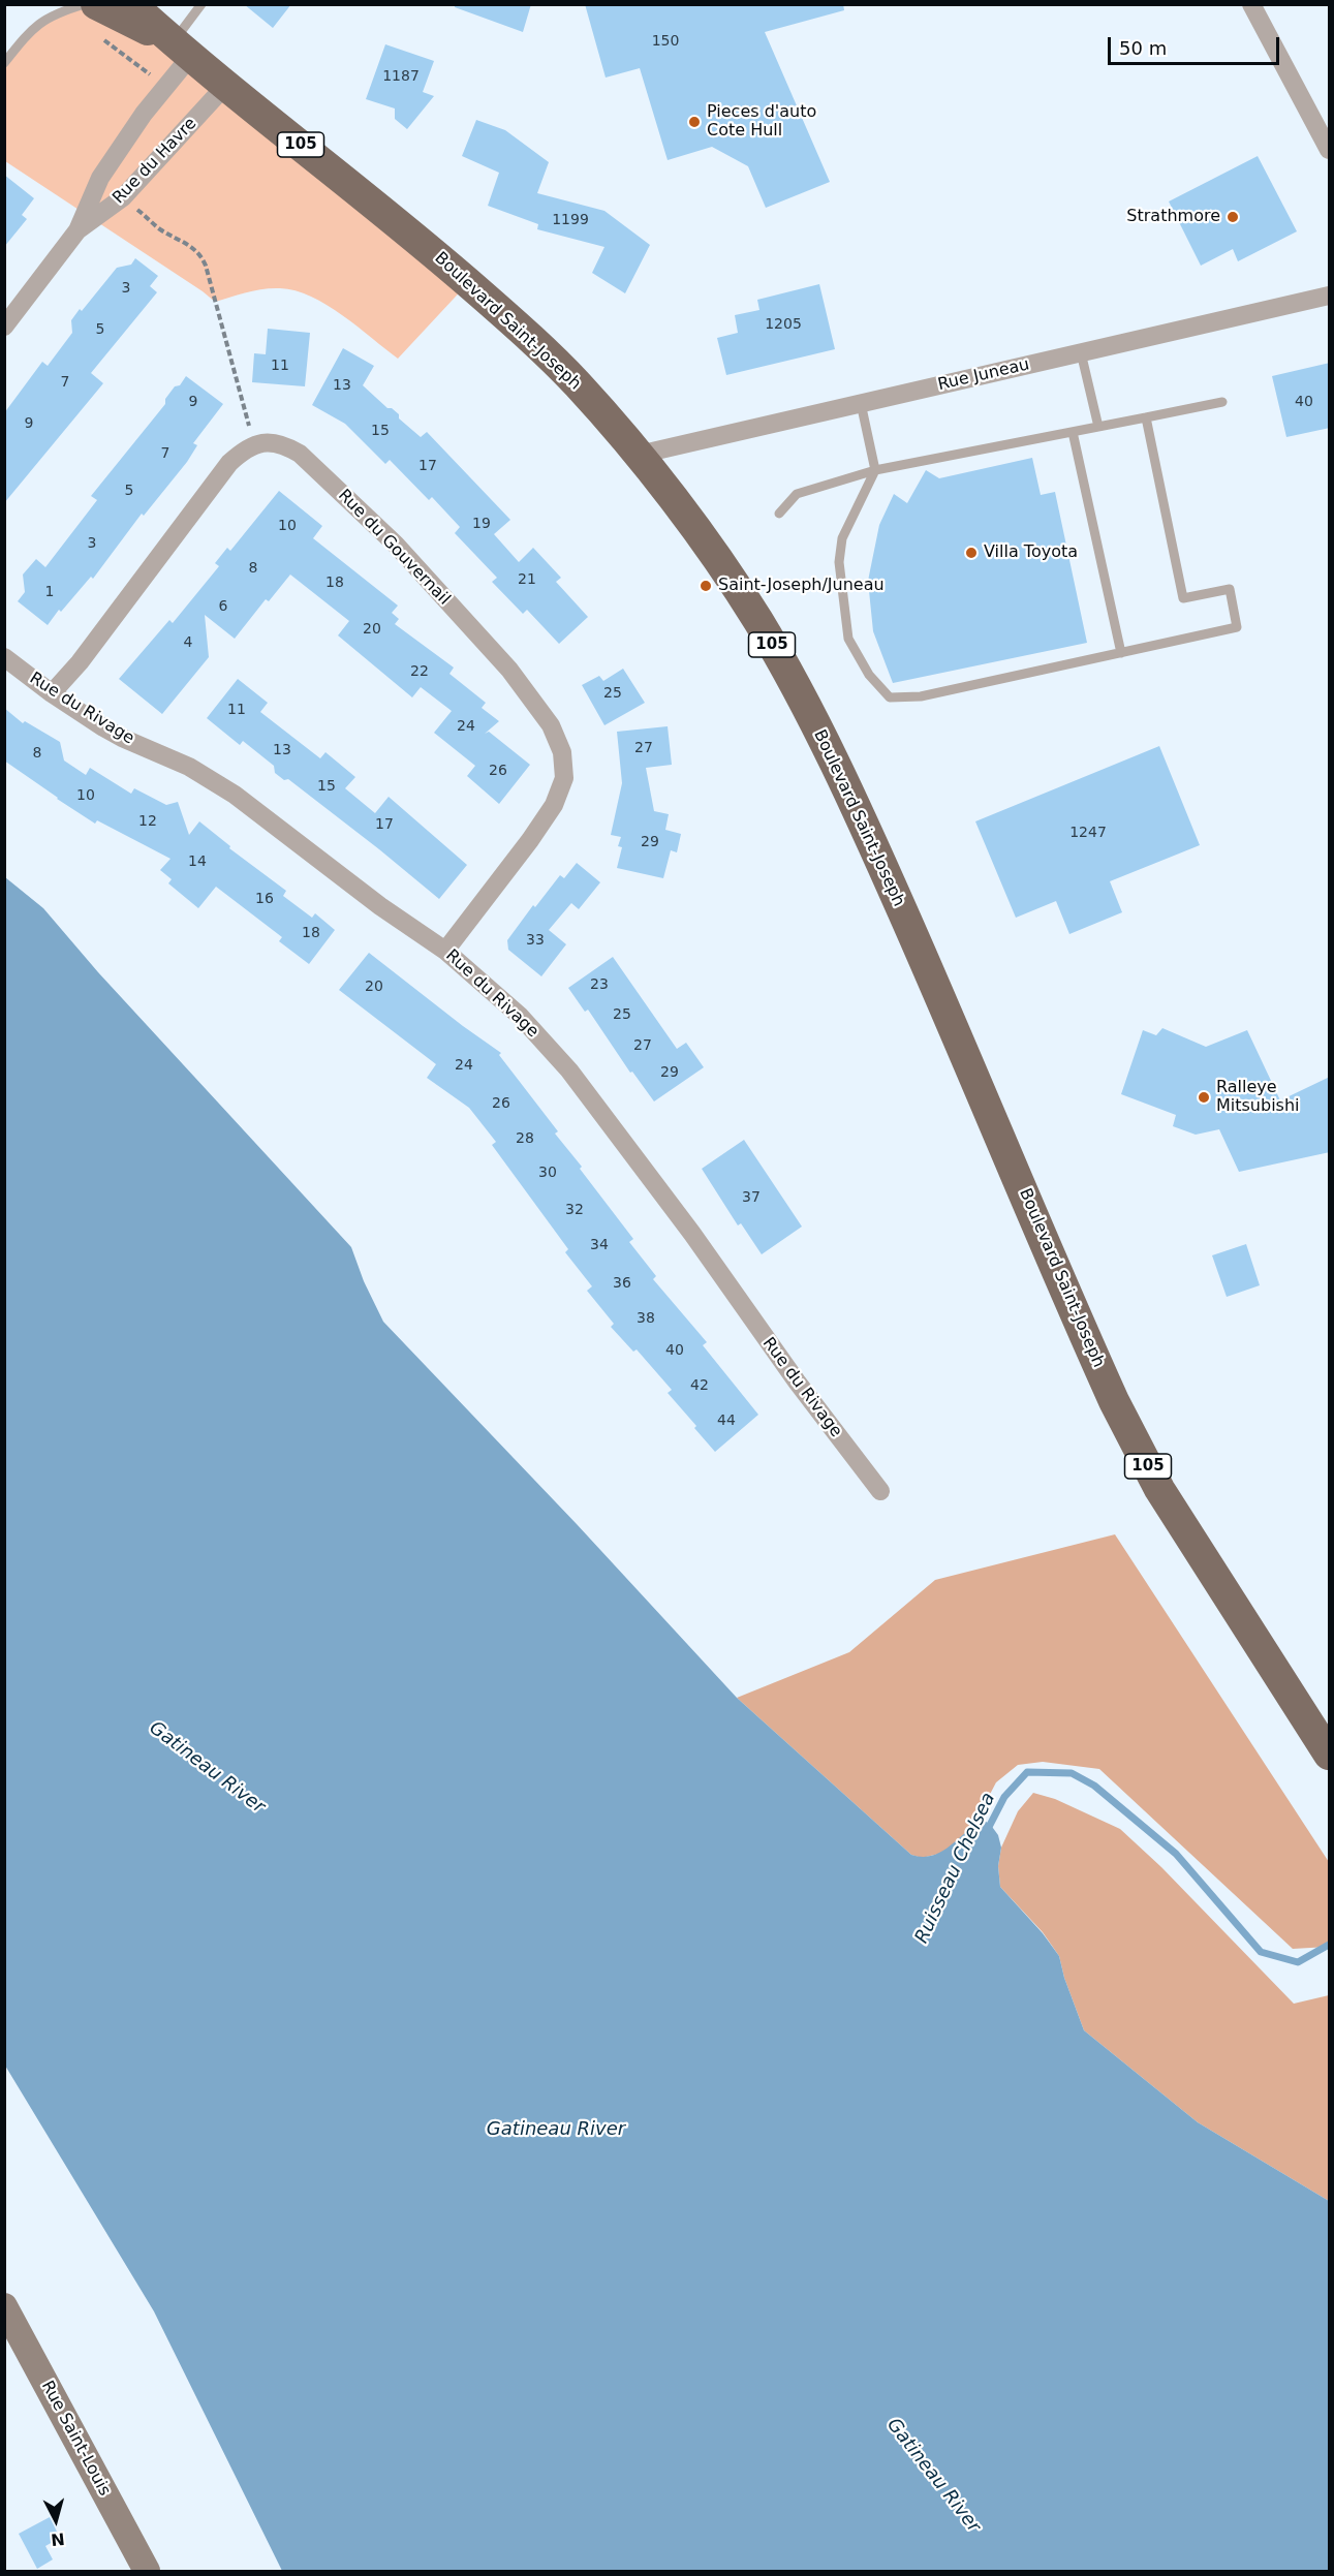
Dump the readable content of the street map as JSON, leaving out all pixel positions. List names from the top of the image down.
{
  "streets": {
    "main road": ["105", "Boulevard Saint-Joseph", "Rue Saint-Louis"],
    "street": [
      "Rue du Havre",
      "Rue Juneau",
      "Rue du Gouvernail",
      "Rue du Rivage"
    ]
  },
  "crossings": [
    ["Rue du Havre", "Boulevard Saint-Joseph"],
    ["Boulevard Saint-Joseph", "Rue Juneau"],
    ["Rue du Gouvernail", "Rue du Rivage"]
  ],
  "water": ["Gatineau River", "Ruisseau Chelsea"],
  "places": [
    "Pieces d'auto Cote Hull",
    "Strathmore",
    "Villa Toyota",
    "Saint-Joseph/Juneau",
    "Ralleye Mitsubishi"
  ],
  "house_numbers": [
    "150",
    "1187",
    "1199",
    "3",
    "1205",
    "5",
    "11",
    "7",
    "13",
    "9",
    "40",
    "9",
    "15",
    "7",
    "17",
    "5",
    "19",
    "10",
    "3",
    "8",
    "21",
    "18",
    "1",
    "6",
    "20",
    "4",
    "22",
    "25",
    "11",
    "24",
    "27",
    "13",
    "8",
    "26",
    "15",
    "10",
    "12",
    "17",
    "1247",
    "29",
    "14",
    "16",
    "18",
    "33",
    "23",
    "20",
    "25",
    "27",
    "24",
    "29",
    "26",
    "28",
    "30",
    "37",
    "32",
    "34",
    "36",
    "38",
    "40",
    "42",
    "44"
  ],
  "scale_bar": "50 m",
  "north": "bottom"
}
